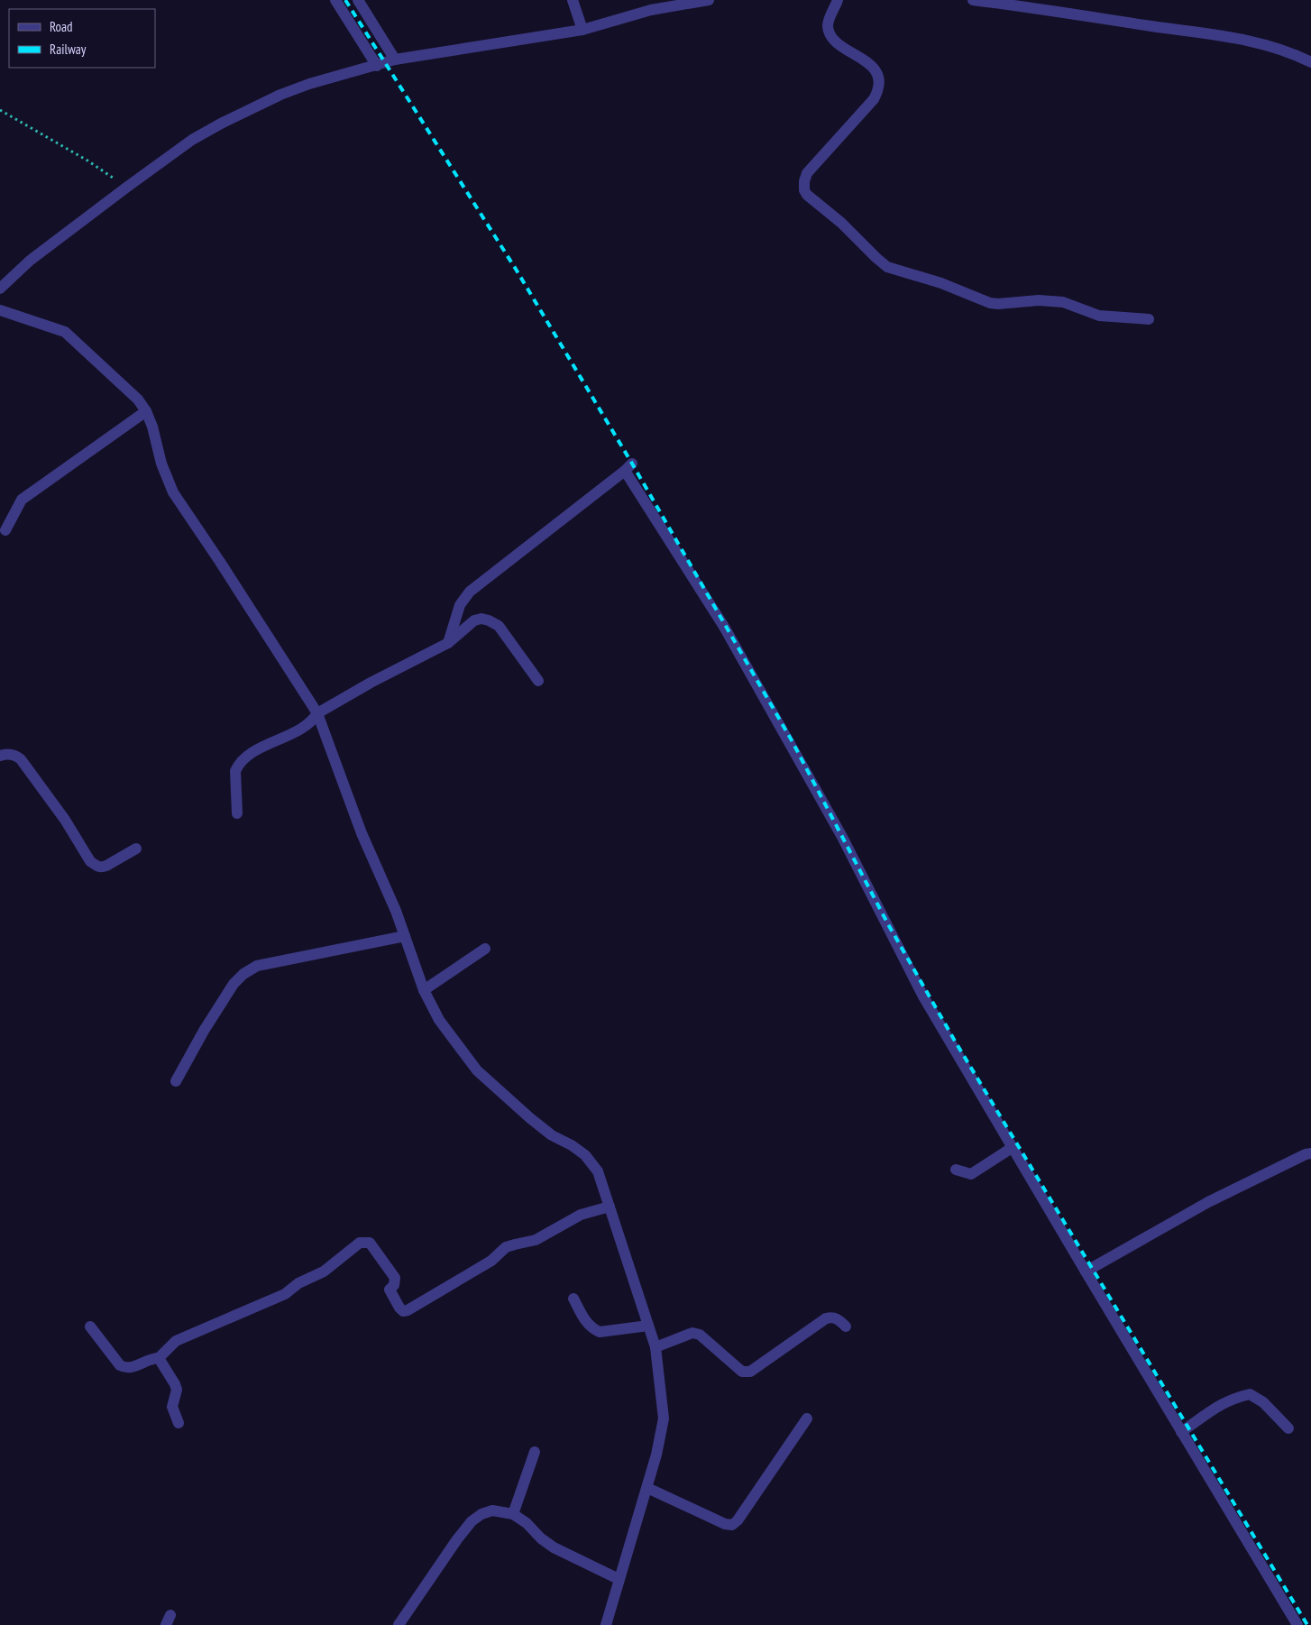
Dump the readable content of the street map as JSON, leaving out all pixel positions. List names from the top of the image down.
{
  "legend": ["Road", "Railway"]
}
